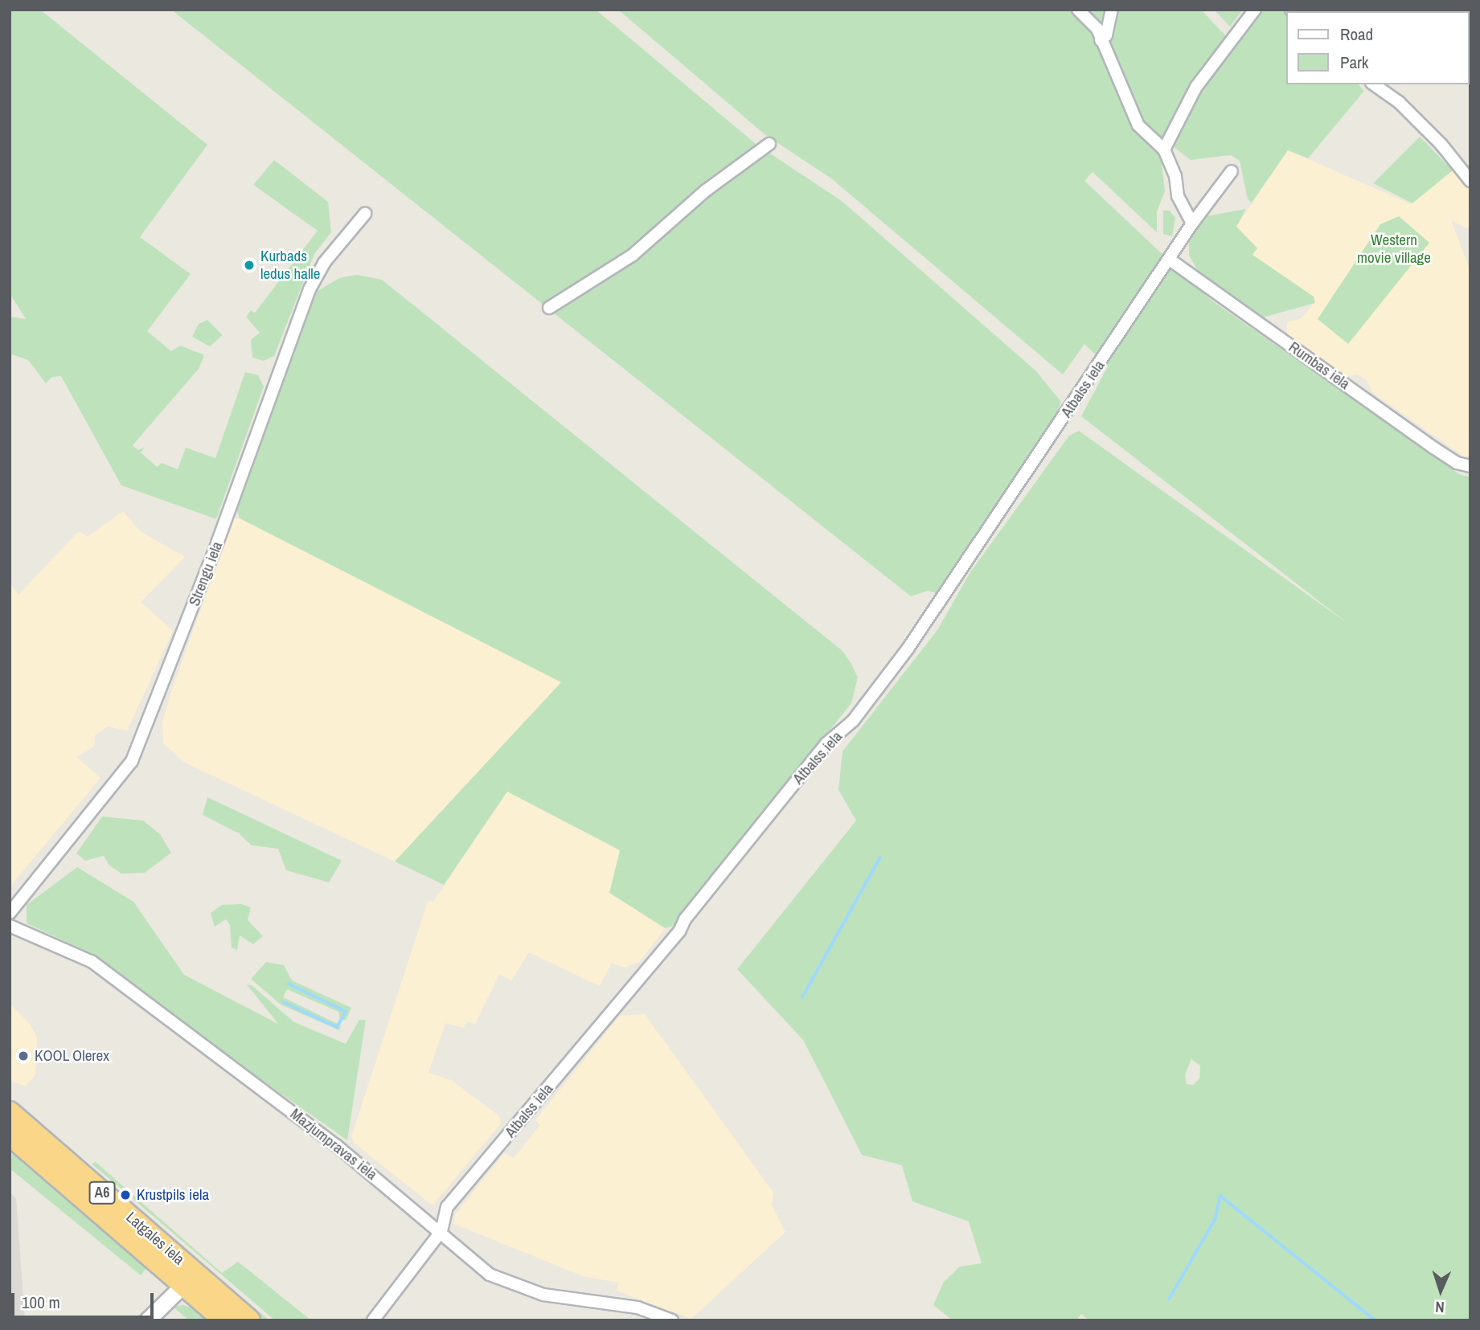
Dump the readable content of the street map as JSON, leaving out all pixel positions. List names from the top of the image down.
{
  "streets": {
    "highway": ["A6", "Latgales iela"],
    "street": [
      "Rumbas iela",
      "Atbalss iela",
      "Strengu iela",
      "Mazjumpravas iela"
    ]
  },
  "crossings": [
    ["Rumbas iela", "Atbalss iela"],
    ["Atbalss iela", "Mazjumpravas iela"]
  ],
  "parks": ["Western movie village"],
  "places": ["Kurbads ledus halle", "KOOL Olerex", "Krustpils iela"],
  "legend": ["Road", "Park"],
  "scale_bar": "100 m",
  "north": "bottom"
}
